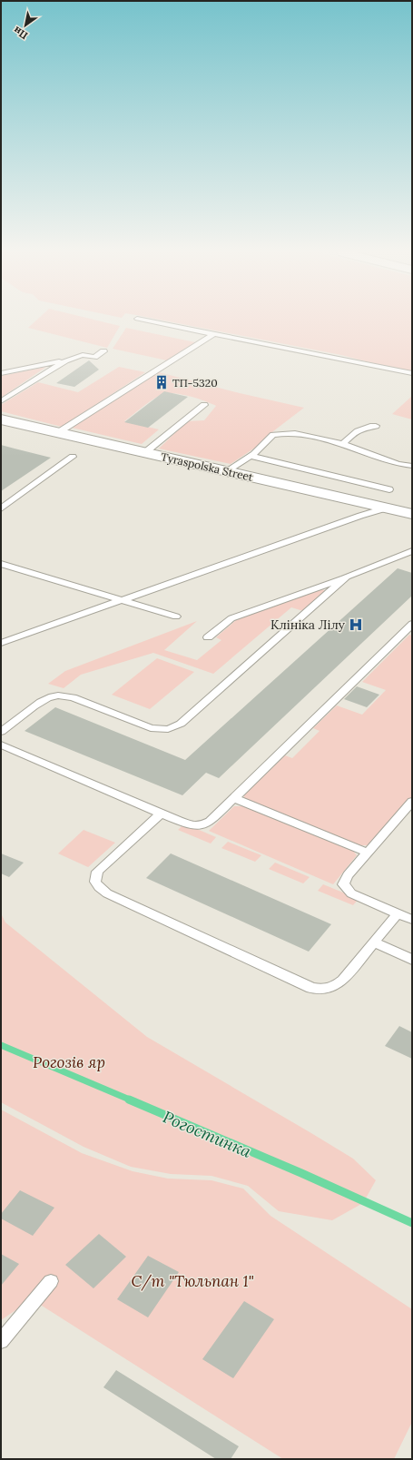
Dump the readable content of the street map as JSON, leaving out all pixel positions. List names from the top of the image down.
{
  "streets": {
    "street": ["Tyraspolska Street"]
  },
  "water": ["Рогостинка"],
  "parks": ["Рогозів яр", "С/т \"Тюльпан 1\""],
  "places": {
    "building": ["ТП-5320"],
    "hospital": ["Клініка Лілу"]
  },
  "north": "bottom left"
}
